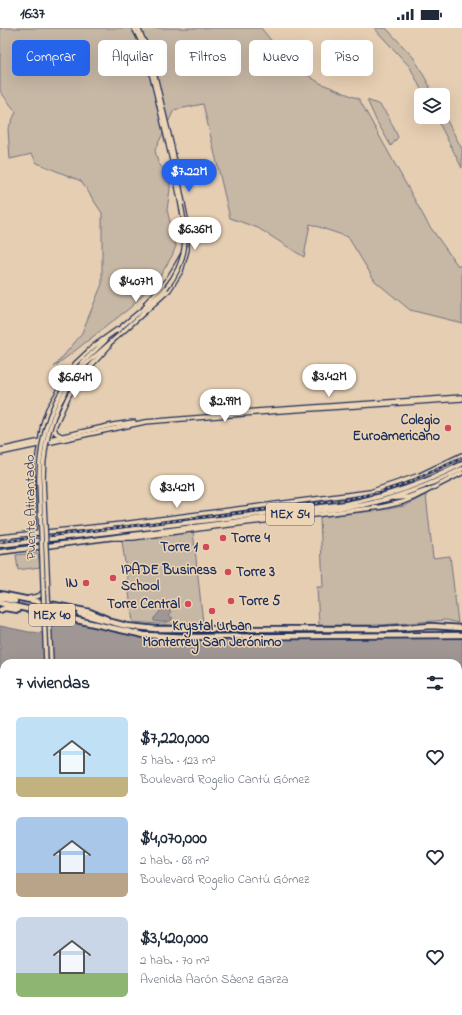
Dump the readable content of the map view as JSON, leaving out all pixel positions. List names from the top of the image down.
{
  "streets": {
    "highway": ["MEX 40"],
    "main road": ["Puente Atirantado", "MEX 54"]
  },
  "places": [
    "Colegio Euroamericano",
    "Torre 4",
    "Torre 1",
    "Torre 3",
    "IPADE Business School",
    "IN",
    "Torre 5",
    "Torre Central",
    "Krystal Urban Monterrey San Jerónimo"
  ],
  "page": {
    "status": "16:37",
    "chip": [
      "Comprar",
      "Alquilar",
      "Filtros",
      "Nuevo",
      "Piso"
    ],
    "price": [
      "$7.22M",
      "$6.36M",
      "$4.07M",
      "$3.42M",
      "$6.64M",
      "$2.99M",
      "$3.42M"
    ],
    "heading": "7 viviendas",
    "list": [
      {
        "name": "$7,220,000",
        "note": "5 hab. · 123 m² · Boulevard Rogelio Cantú Gómez"
      },
      {
        "name": "$4,070,000",
        "note": "2 hab. · 68 m² · Boulevard Rogelio Cantú Gómez"
      },
      {
        "name": "$3,420,000",
        "note": "2 hab. · 70 m² · Avenida Aarón Sáenz Garza"
      }
    ]
  }
}
